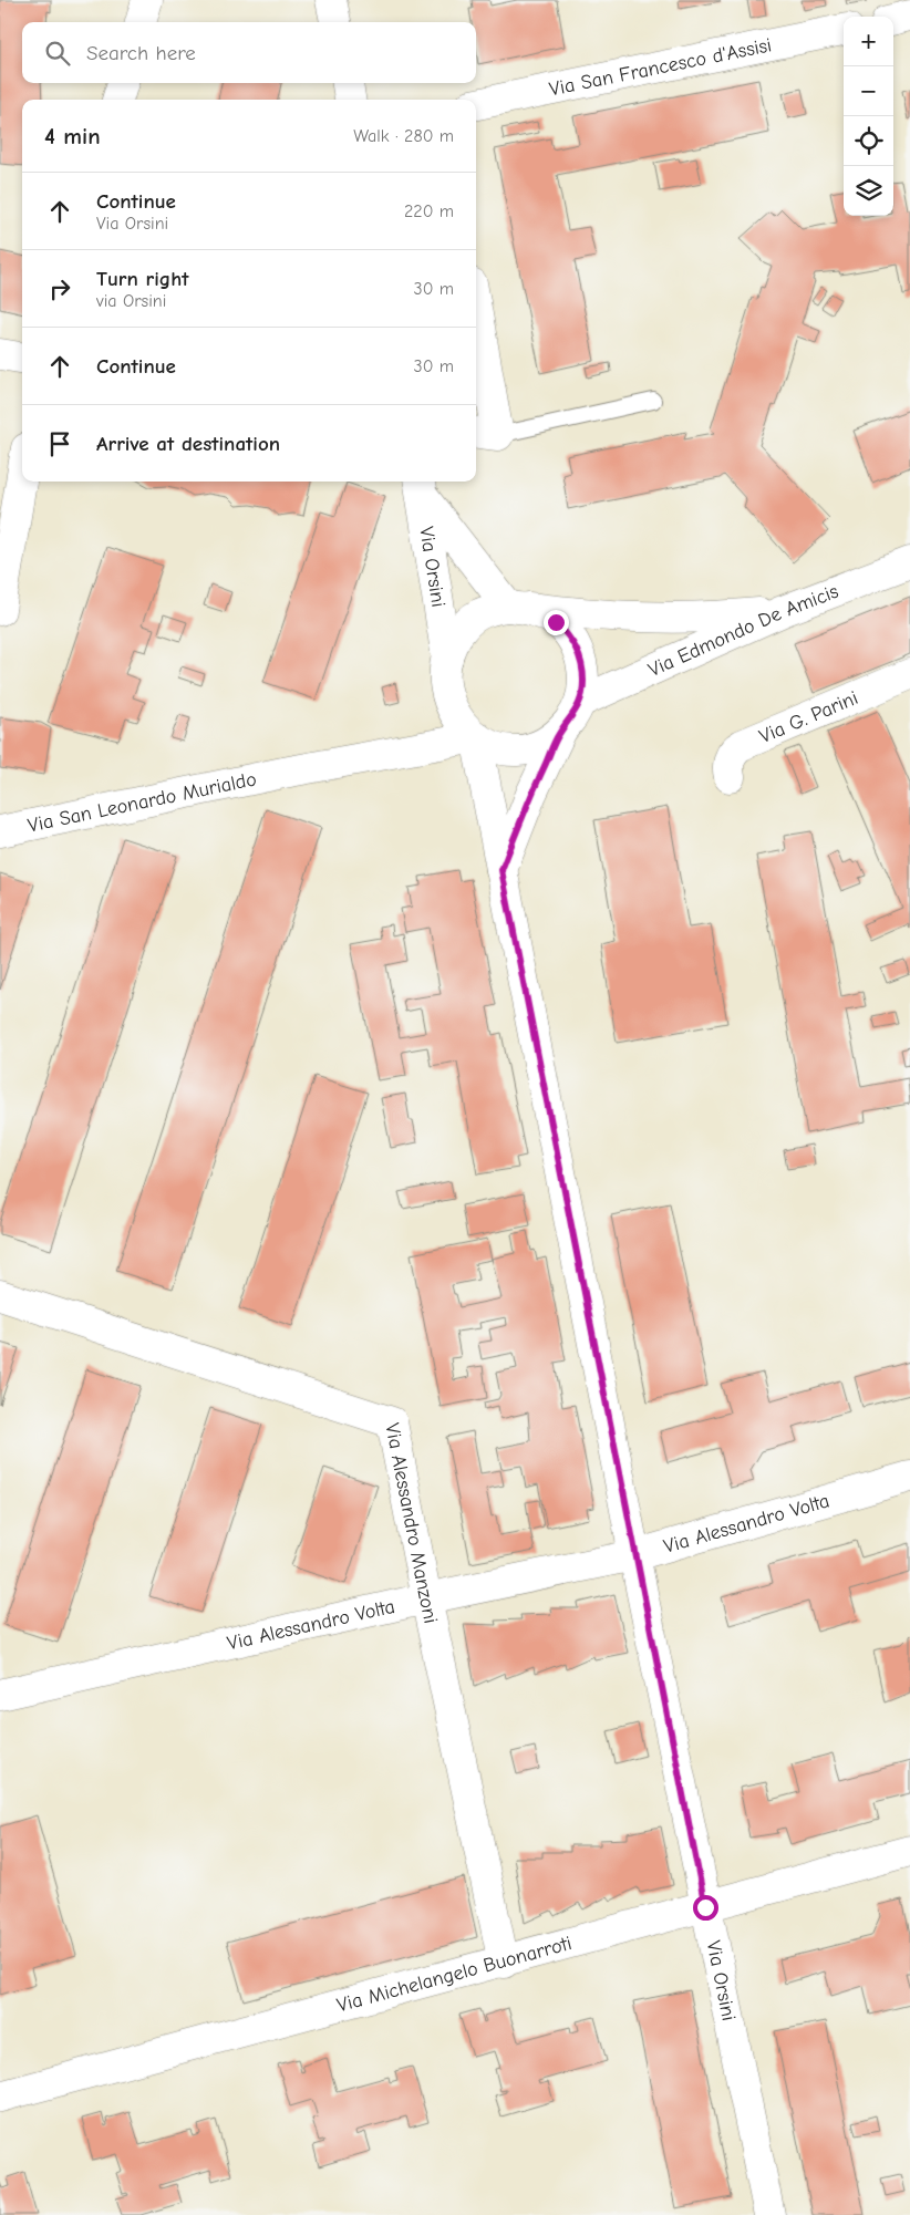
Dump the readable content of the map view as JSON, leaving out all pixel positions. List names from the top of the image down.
{
  "streets": {
    "street": [
      "Via San Francesco d'Assisi",
      "Via Orsini",
      "Via Edmondo De Amicis",
      "Via G. Parini",
      "Via San Leonardo Murialdo",
      "Via Alessandro Volta",
      "Via Alessandro Manzoni",
      "Via Michelangelo Buonarroti"
    ]
  },
  "crossings": [
    ["Via Orsini", "Via Edmondo De Amicis"],
    ["Via Orsini", "Via San Leonardo Murialdo"],
    ["Via Orsini", "Via Alessandro Volta"],
    ["Via Orsini", "Via Michelangelo Buonarroti"],
    ["Via Edmondo De Amicis", "Via San Leonardo Murialdo"],
    ["Via Alessandro Volta", "Via Alessandro Manzoni"],
    ["Via Alessandro Manzoni", "Via Michelangelo Buonarroti"]
  ],
  "page": {
    "map_buttons": ["+", "−"],
    "search": "Search here",
    "heading": ["4 min", "Walk · 280 m"],
    "list": [
      ["Continue", "Via Orsini", "220 m"],
      ["Turn right", "via Orsini", "30 m"],
      ["Continue", "30 m"],
      "Arrive at destination"
    ]
  }
}
